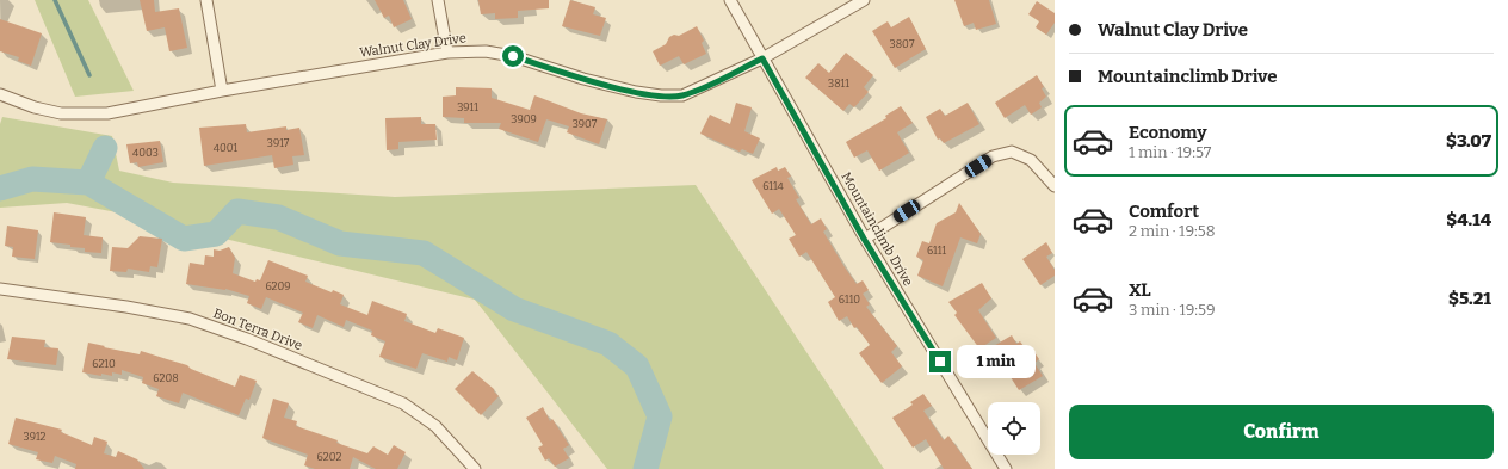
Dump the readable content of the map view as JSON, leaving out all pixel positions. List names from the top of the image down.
{
  "streets": {
    "street": ["Walnut Clay Drive", "Mountainclimb Drive", "Bon Terra Drive"]
  },
  "crossings": [
    ["Walnut Clay Drive", "Mountainclimb Drive"]
  ],
  "house_numbers": [
    "3807",
    "3811",
    "3911",
    "3909",
    "3907",
    "3917",
    "4001",
    "4003",
    "6114",
    "6111",
    "6209",
    "6110",
    "6210",
    "6208",
    "3912",
    "6202"
  ],
  "page": {
    "banner": ["Walnut Clay Drive", "Mountainclimb Drive"],
    "list": [
      {
        "name": "Economy",
        "note": "1 min · 19:57",
        "value": "$3.07"
      },
      {
        "name": "Comfort",
        "note": "2 min · 19:58",
        "value": "$4.14"
      },
      {
        "name": "XL",
        "note": "3 min · 19:59",
        "value": "$5.21"
      }
    ],
    "bubble": "1 min",
    "buttons": "Confirm"
  }
}
